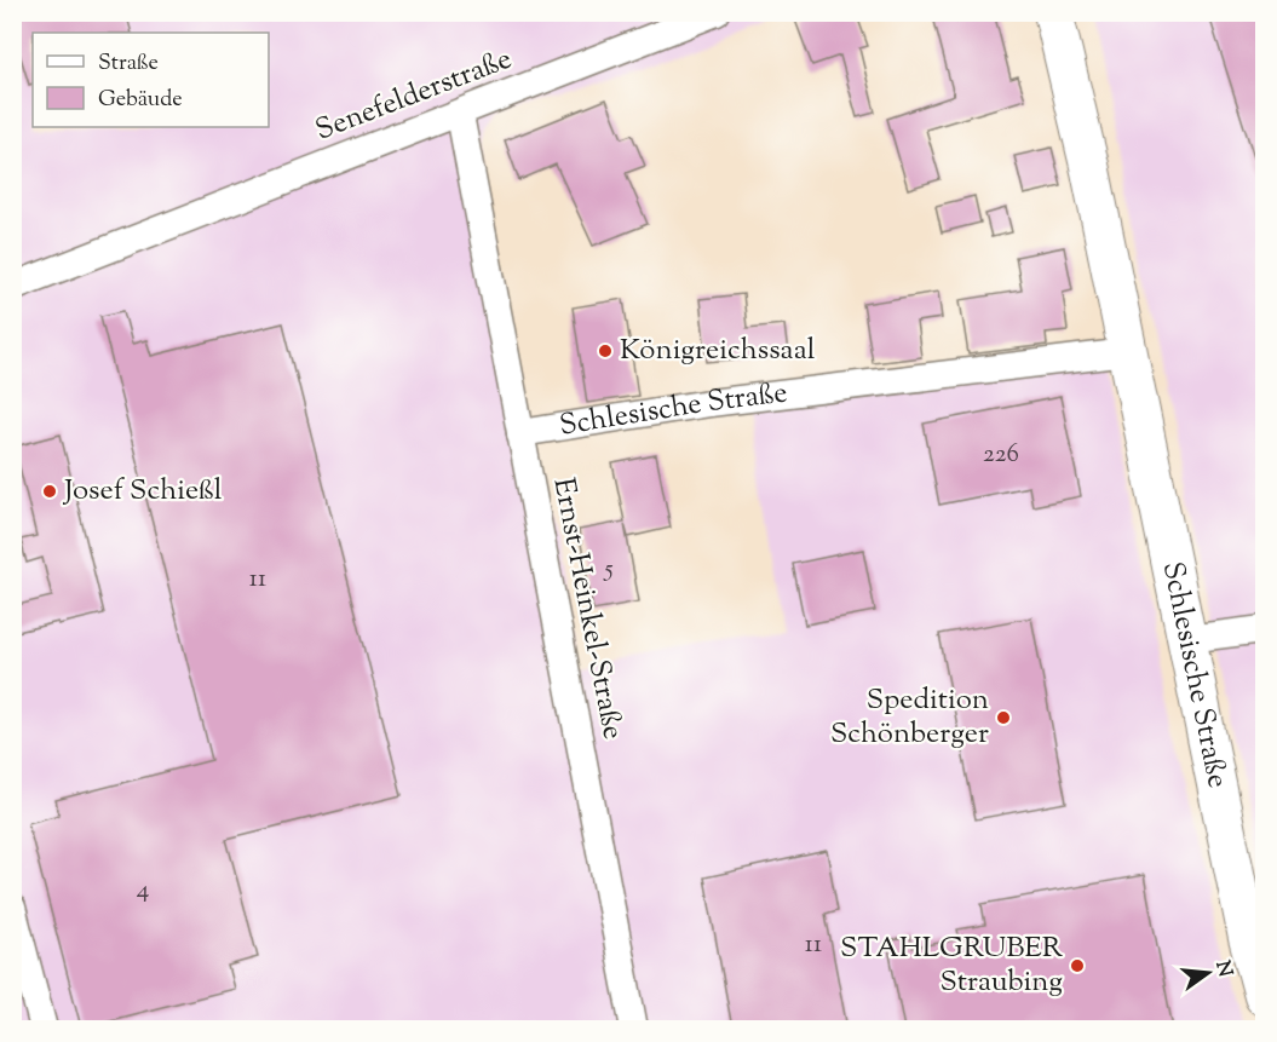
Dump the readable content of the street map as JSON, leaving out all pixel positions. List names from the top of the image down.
{
  "streets": {
    "street": ["Senefelderstraße", "Schlesische Straße", "Ernst-Heinkel-Straße"]
  },
  "crossings": [
    ["Senefelderstraße", "Ernst-Heinkel-Straße"],
    ["Schlesische Straße", "Ernst-Heinkel-Straße"]
  ],
  "places": [
    "Königreichssaal",
    "Josef Schießl",
    "Spedition Schönberger",
    "STAHLGRUBER Straubing"
  ],
  "house_numbers": [
    "226",
    "5",
    "11",
    "4",
    "11"
  ],
  "legend": ["Straße", "Gebäude"],
  "north": "right"
}
